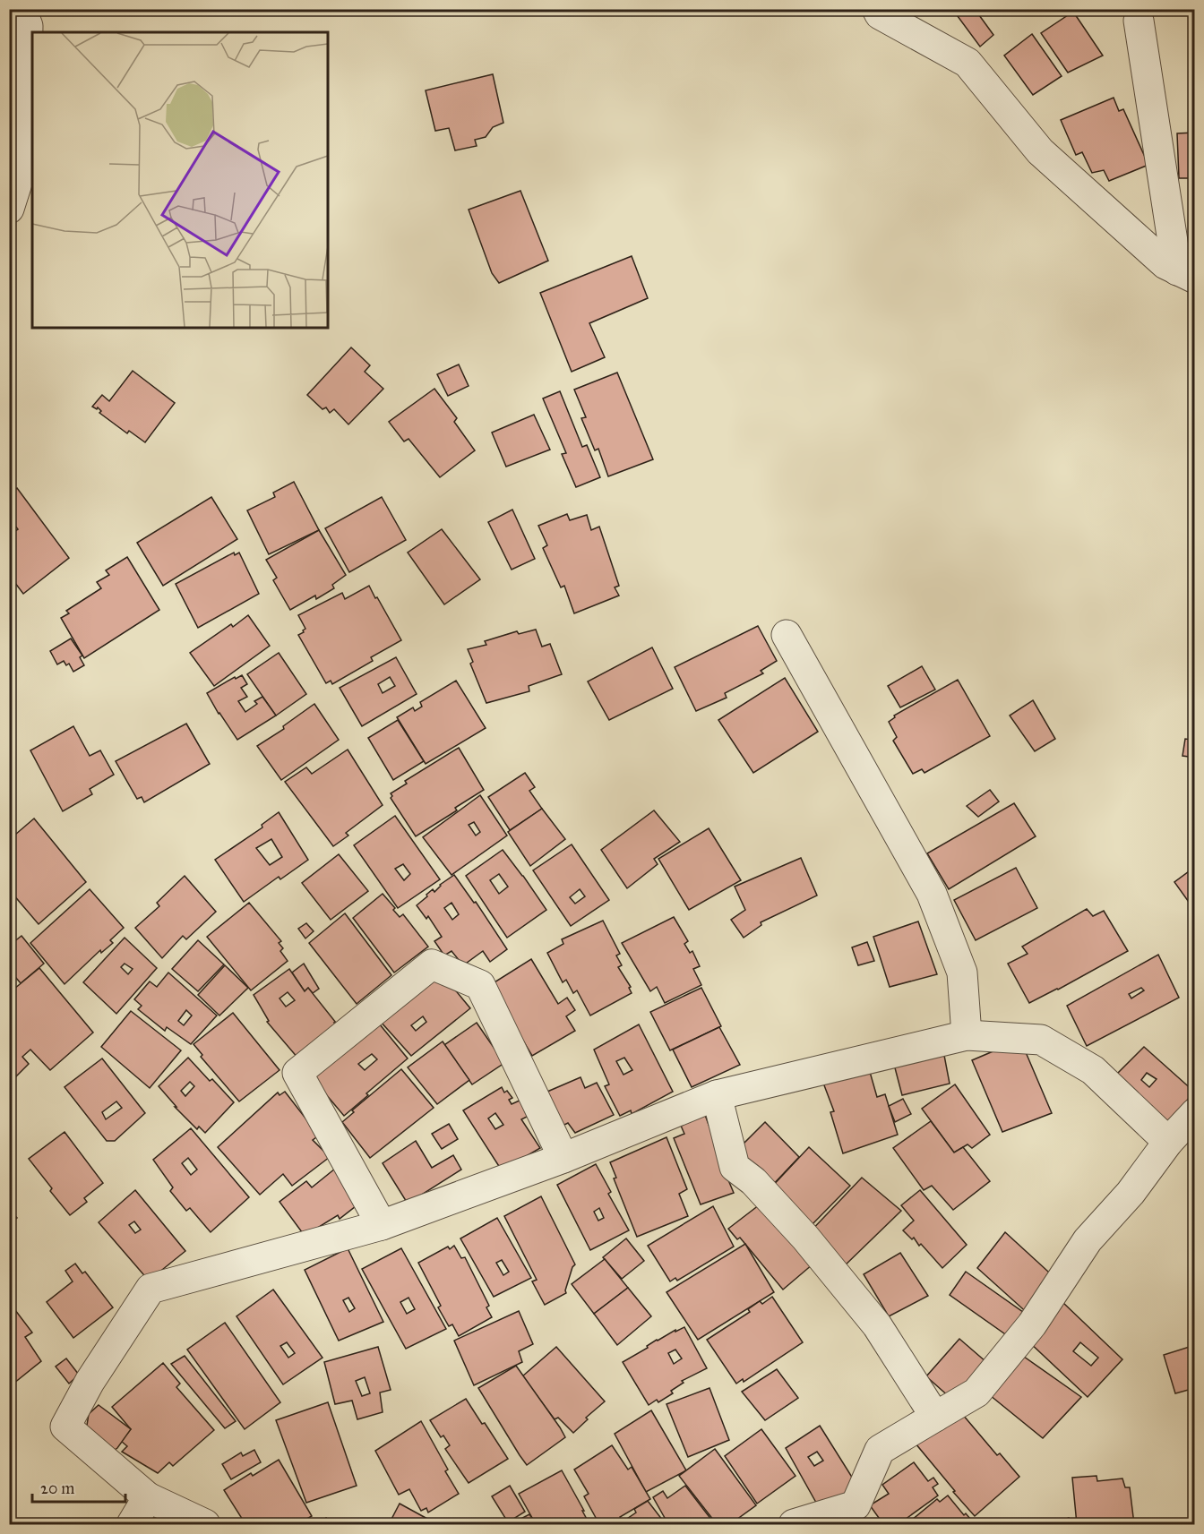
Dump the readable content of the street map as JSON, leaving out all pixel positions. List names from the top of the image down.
{
  "scale_bar": "20 m"
}
